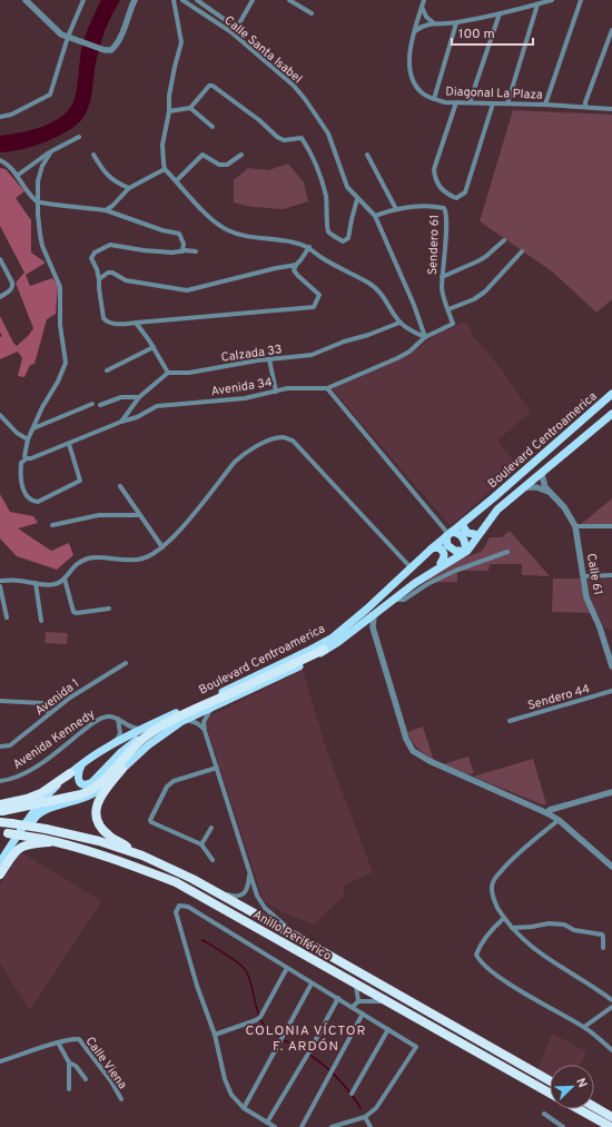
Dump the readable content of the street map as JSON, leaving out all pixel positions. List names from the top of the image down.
{
  "streets": {
    "highway": ["Anillo Periférico"],
    "main road": ["Boulevard Centroamerica"],
    "street": [
      "Calle Santa Isabel",
      "Diagonal La Plaza",
      "Sendero 61",
      "Calzada 33",
      "Avenida 34",
      "Calle 61",
      "Avenida 1",
      "Sendero 44",
      "Avenida Kennedy",
      "Calle Viena"
    ]
  },
  "crossings": [
    ["Calle Santa Isabel", "Sendero 61"],
    ["Calle Santa Isabel", "Avenida 34"],
    ["Sendero 61", "Avenida 34"]
  ],
  "districts": ["COLONIA VÍCTOR F. ARDÓN"],
  "scale_bar": "100 m",
  "north": "top right"
}
